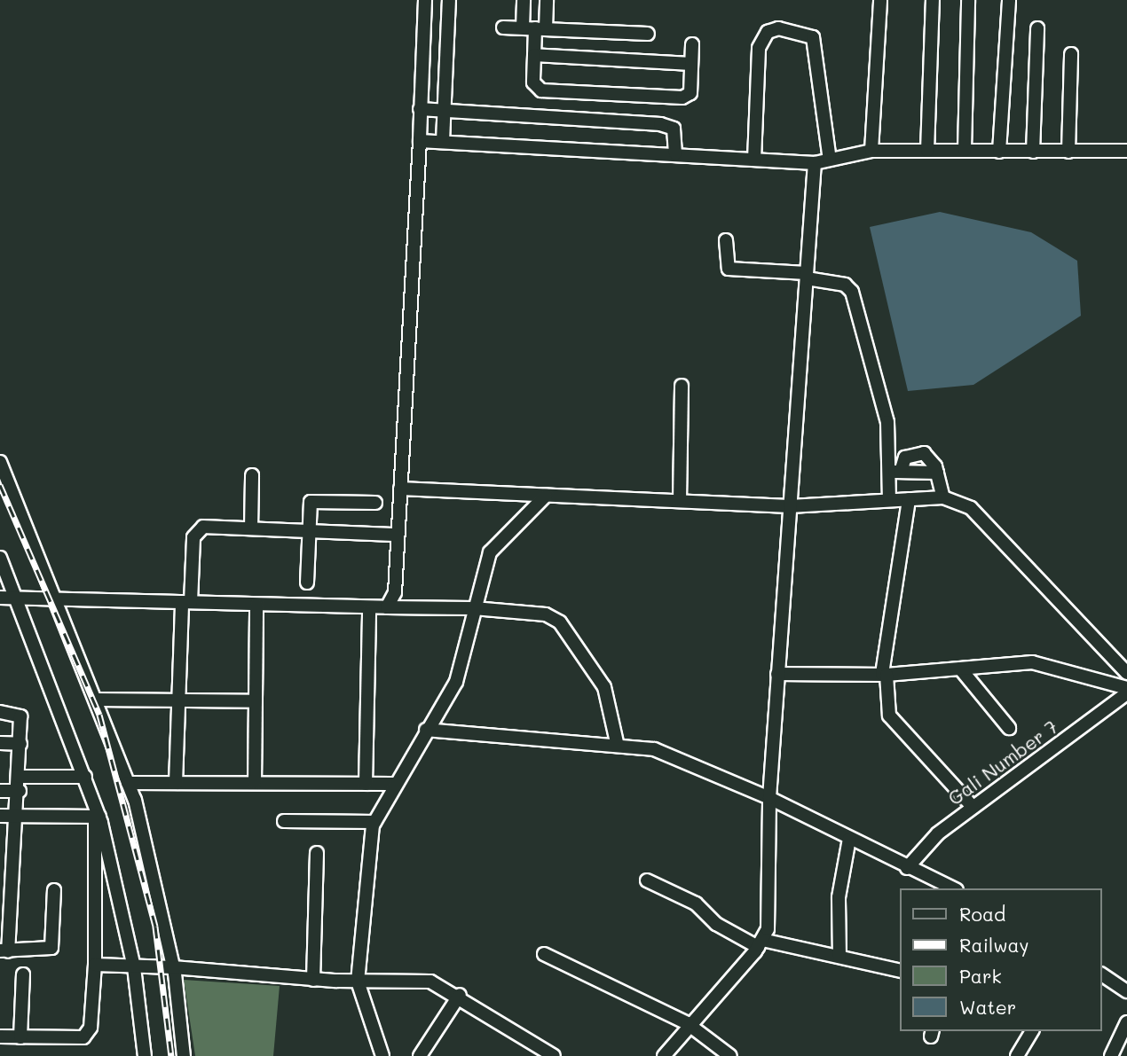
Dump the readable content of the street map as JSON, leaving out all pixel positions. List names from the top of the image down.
{
  "streets": {
    "street": ["Gali Number 7"]
  },
  "legend": [
    "Road",
    "Railway",
    "Park",
    "Water"
  ]
}
